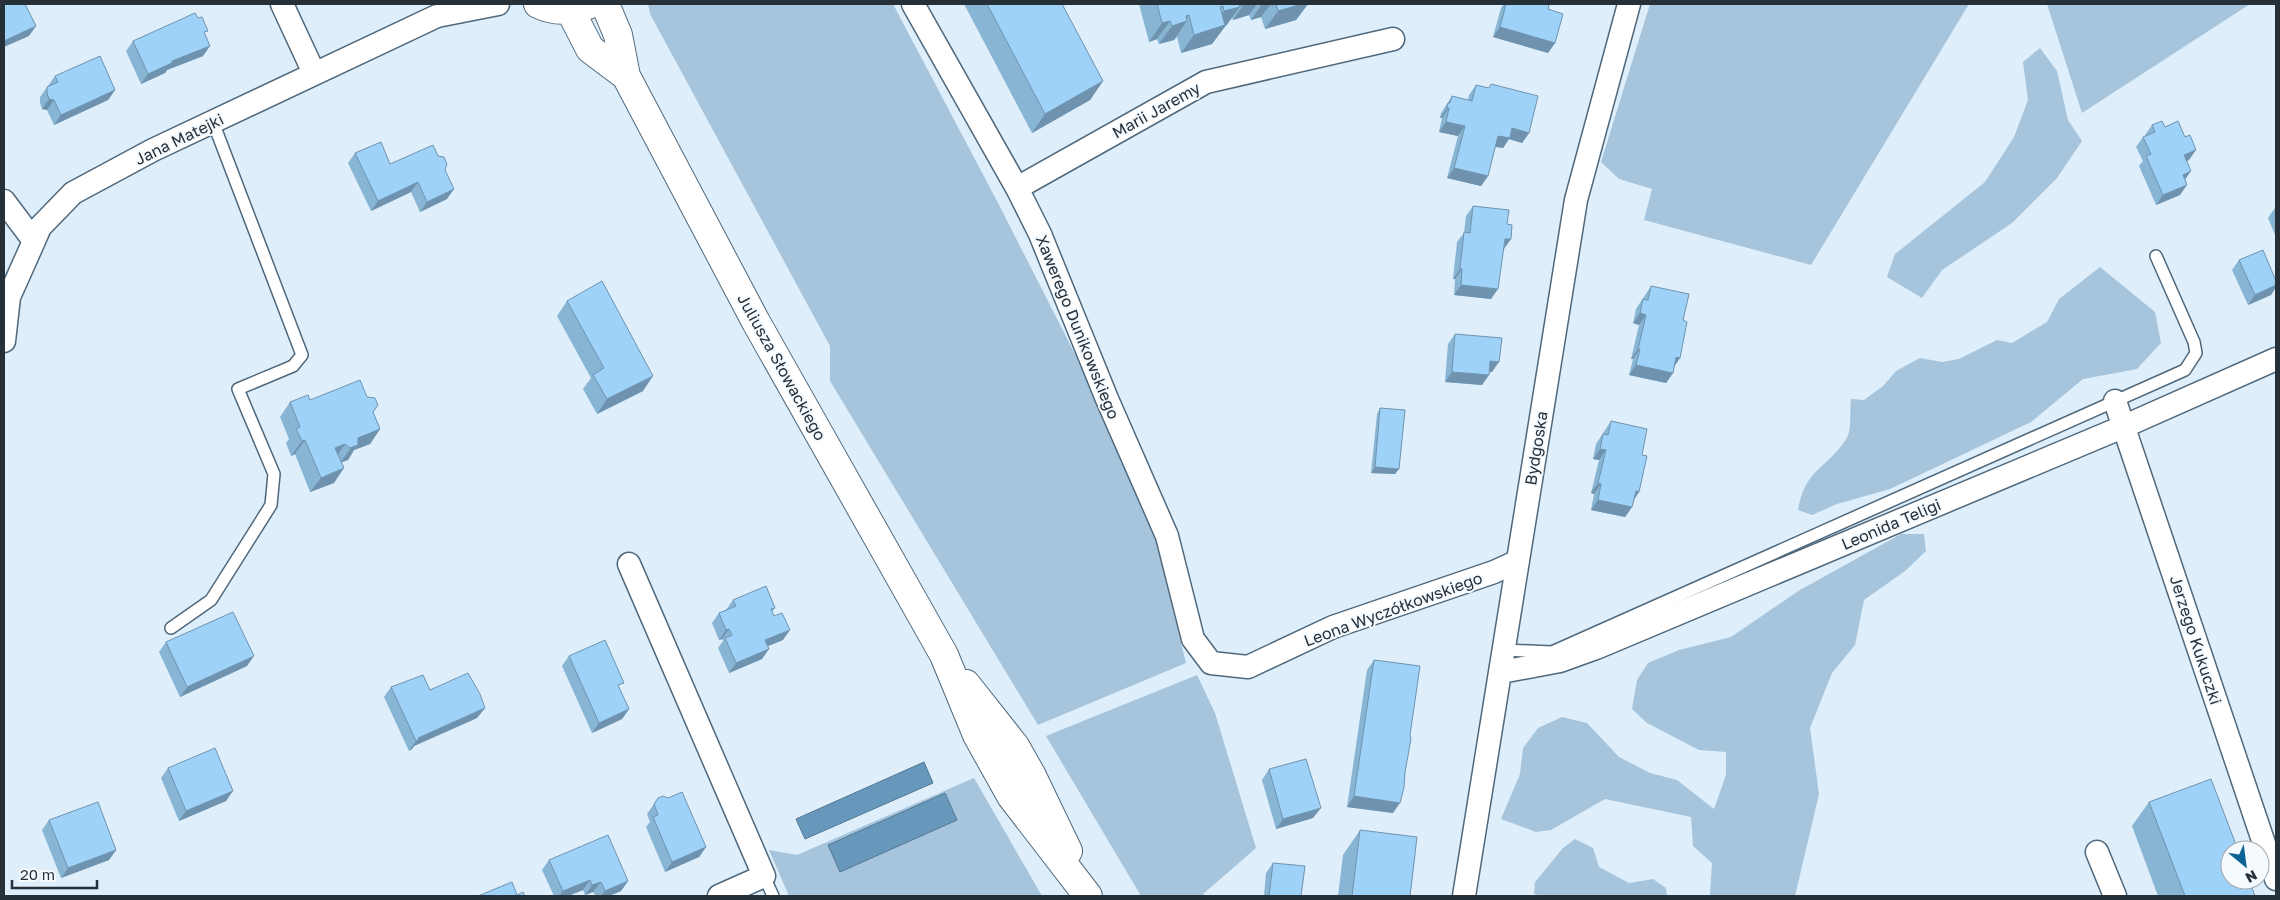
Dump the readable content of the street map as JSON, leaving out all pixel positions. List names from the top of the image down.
{
  "streets": {
    "street": [
      "Marii Jaremy",
      "Jana Matejki",
      "Xawerego Dunikowskiego",
      "Juliusza Słowackiego",
      "Bydgoska",
      "Leonida Teligi",
      "Leona Wyczółkowskiego",
      "Jerzego Kukuczki"
    ]
  },
  "crossings": [
    ["Marii Jaremy", "Xawerego Dunikowskiego"],
    ["Xawerego Dunikowskiego", "Leona Wyczółkowskiego"],
    ["Bydgoska", "Leonida Teligi"],
    ["Bydgoska", "Leona Wyczółkowskiego"],
    ["Leonida Teligi", "Jerzego Kukuczki"]
  ],
  "scale_bar": "20 m",
  "north": "bottom right"
}
